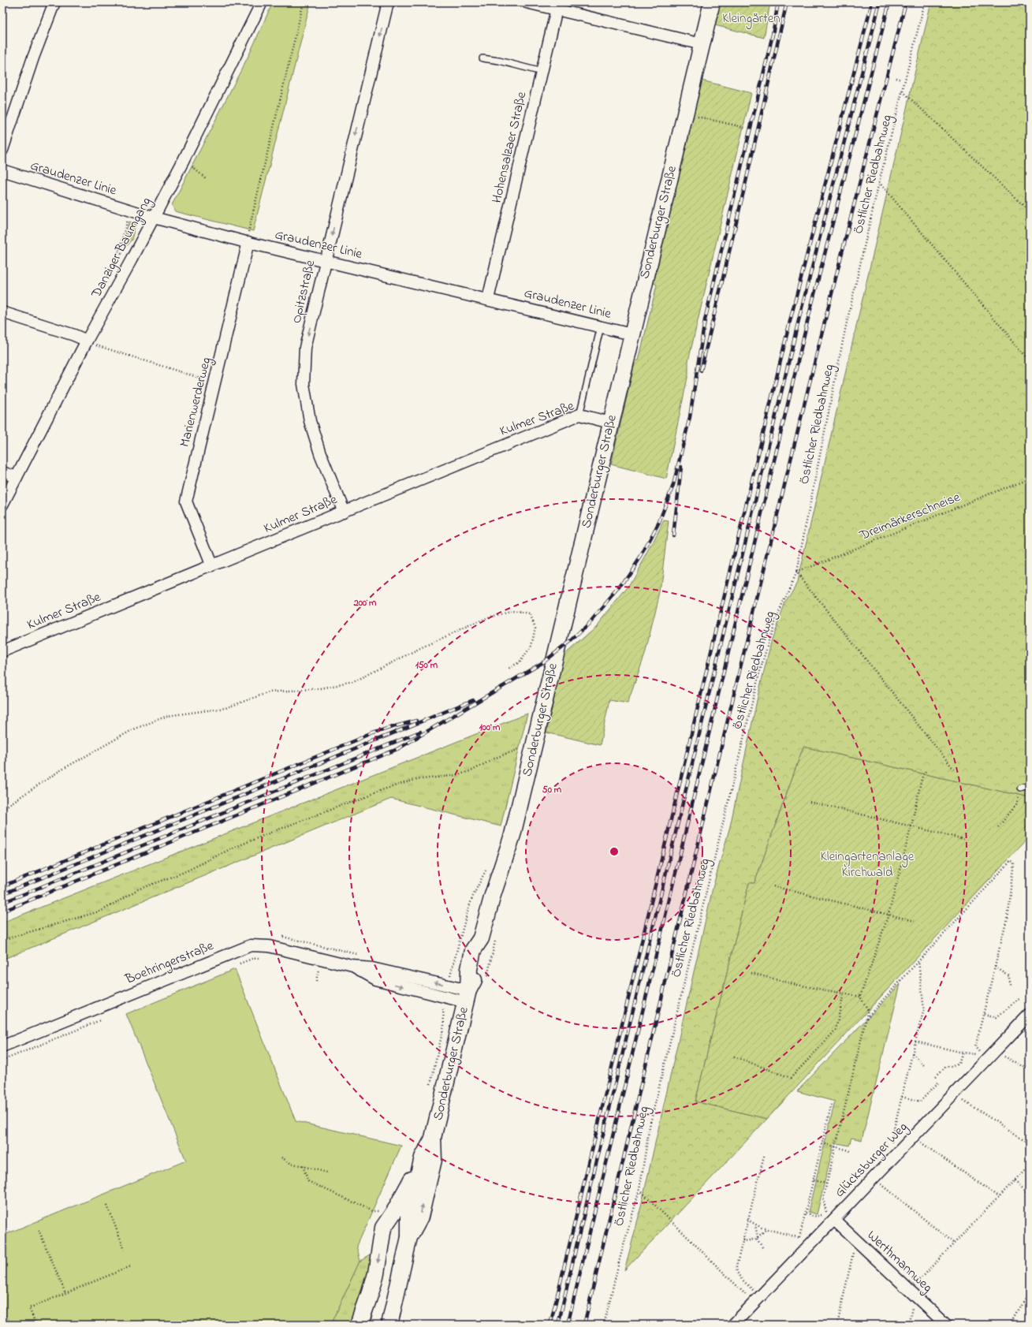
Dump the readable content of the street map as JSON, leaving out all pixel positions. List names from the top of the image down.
{
  "streets": {
    "street": [
      "Hohensalzaer Straße",
      "Graudenzer Linie",
      "Sonderburger Straße",
      "Danziger Baumgang",
      "Opitzstraße",
      "Marienwerderweg",
      "Kulmer Straße",
      "Boehringerstraße",
      "Glücksburger Weg",
      "Werthmannweg"
    ],
    "path": ["Östlicher Riedbahnweg", "Dreimärkerschneise"]
  },
  "crossings": [
    ["Hohensalzaer Straße", "Graudenzer Linie"],
    ["Östlicher Riedbahnweg", "Dreimärkerschneise"],
    ["Graudenzer Linie", "Sonderburger Straße"],
    ["Graudenzer Linie", "Danziger Baumgang"],
    ["Graudenzer Linie", "Opitzstraße"],
    ["Graudenzer Linie", "Marienwerderweg"],
    ["Sonderburger Straße", "Kulmer Straße"],
    ["Sonderburger Straße", "Boehringerstraße"],
    ["Opitzstraße", "Kulmer Straße"],
    ["Marienwerderweg", "Kulmer Straße"],
    ["Glücksburger Weg", "Werthmannweg"]
  ],
  "one_way": ["Opitzstraße"],
  "parks": ["Kleingärten", "Kleingartenanlage Kirchwald"],
  "rings": [
    "200 m",
    "150 m",
    "100 m",
    "50 m"
  ]
}
